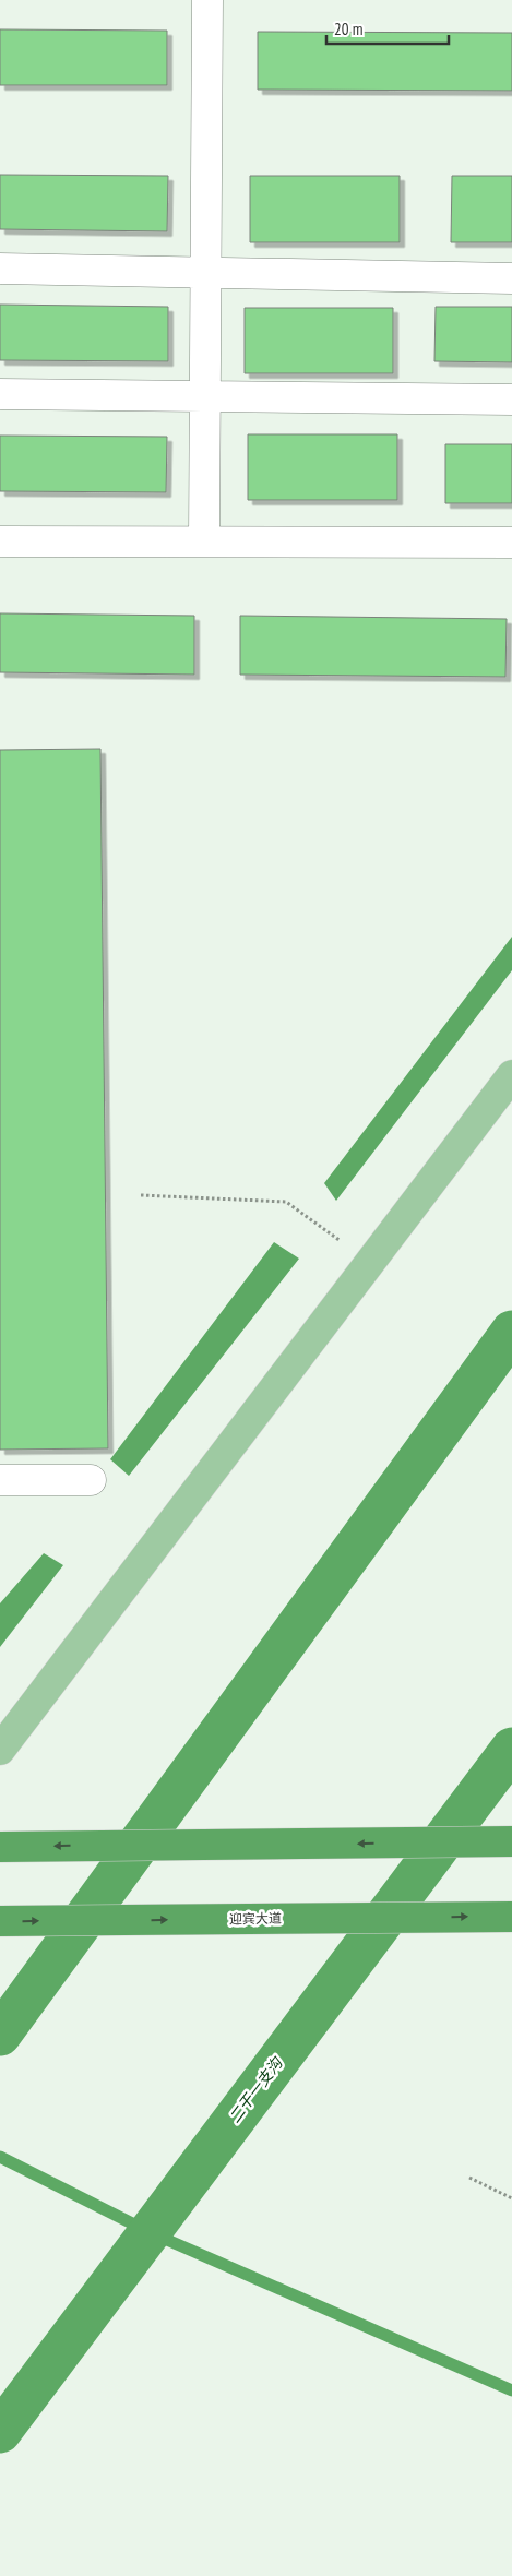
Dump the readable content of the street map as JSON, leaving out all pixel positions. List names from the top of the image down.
{
  "streets": {
    "highway": ["迎宾大道"]
  },
  "water": ["二干一支沟"],
  "scale_bar": "20 m"
}
